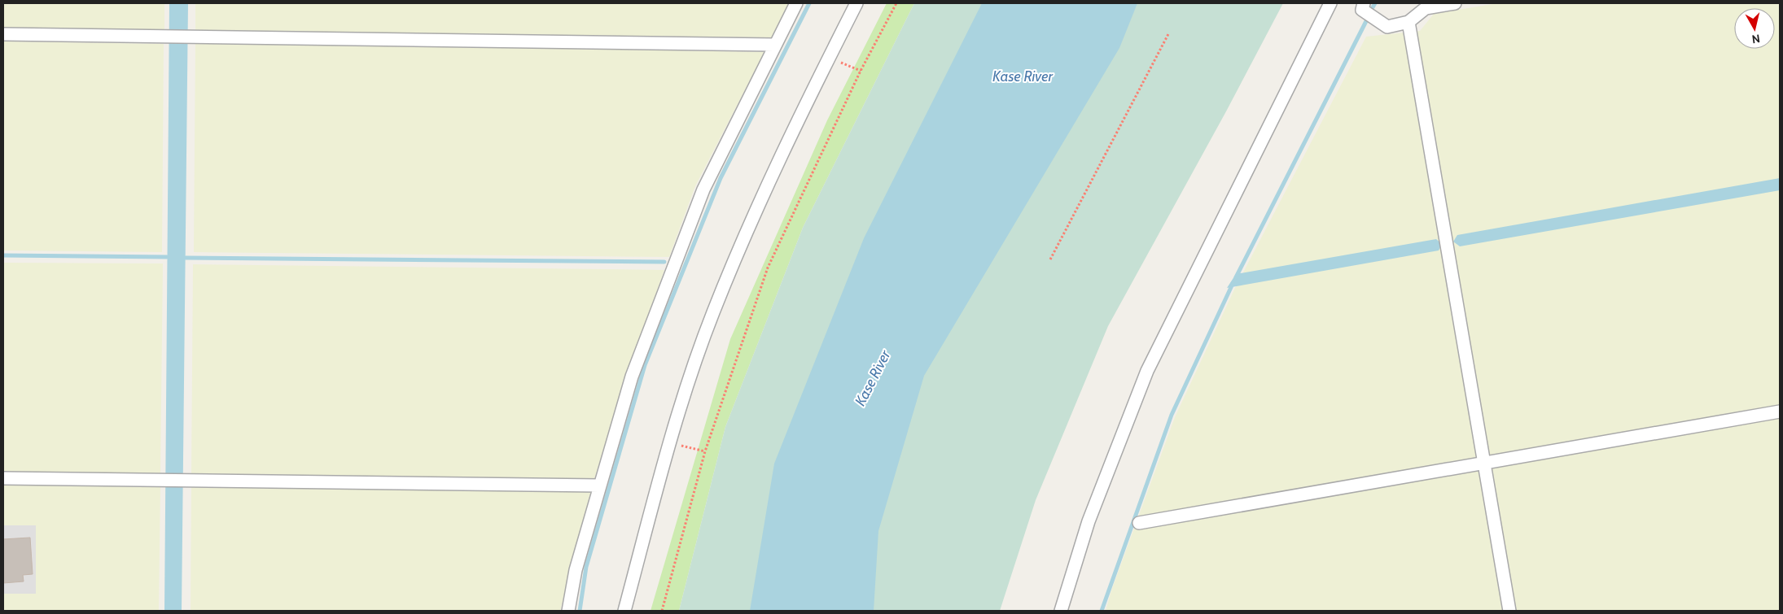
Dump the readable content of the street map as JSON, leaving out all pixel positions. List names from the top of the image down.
{
  "water": ["Kase River"],
  "north": "bottom"
}
